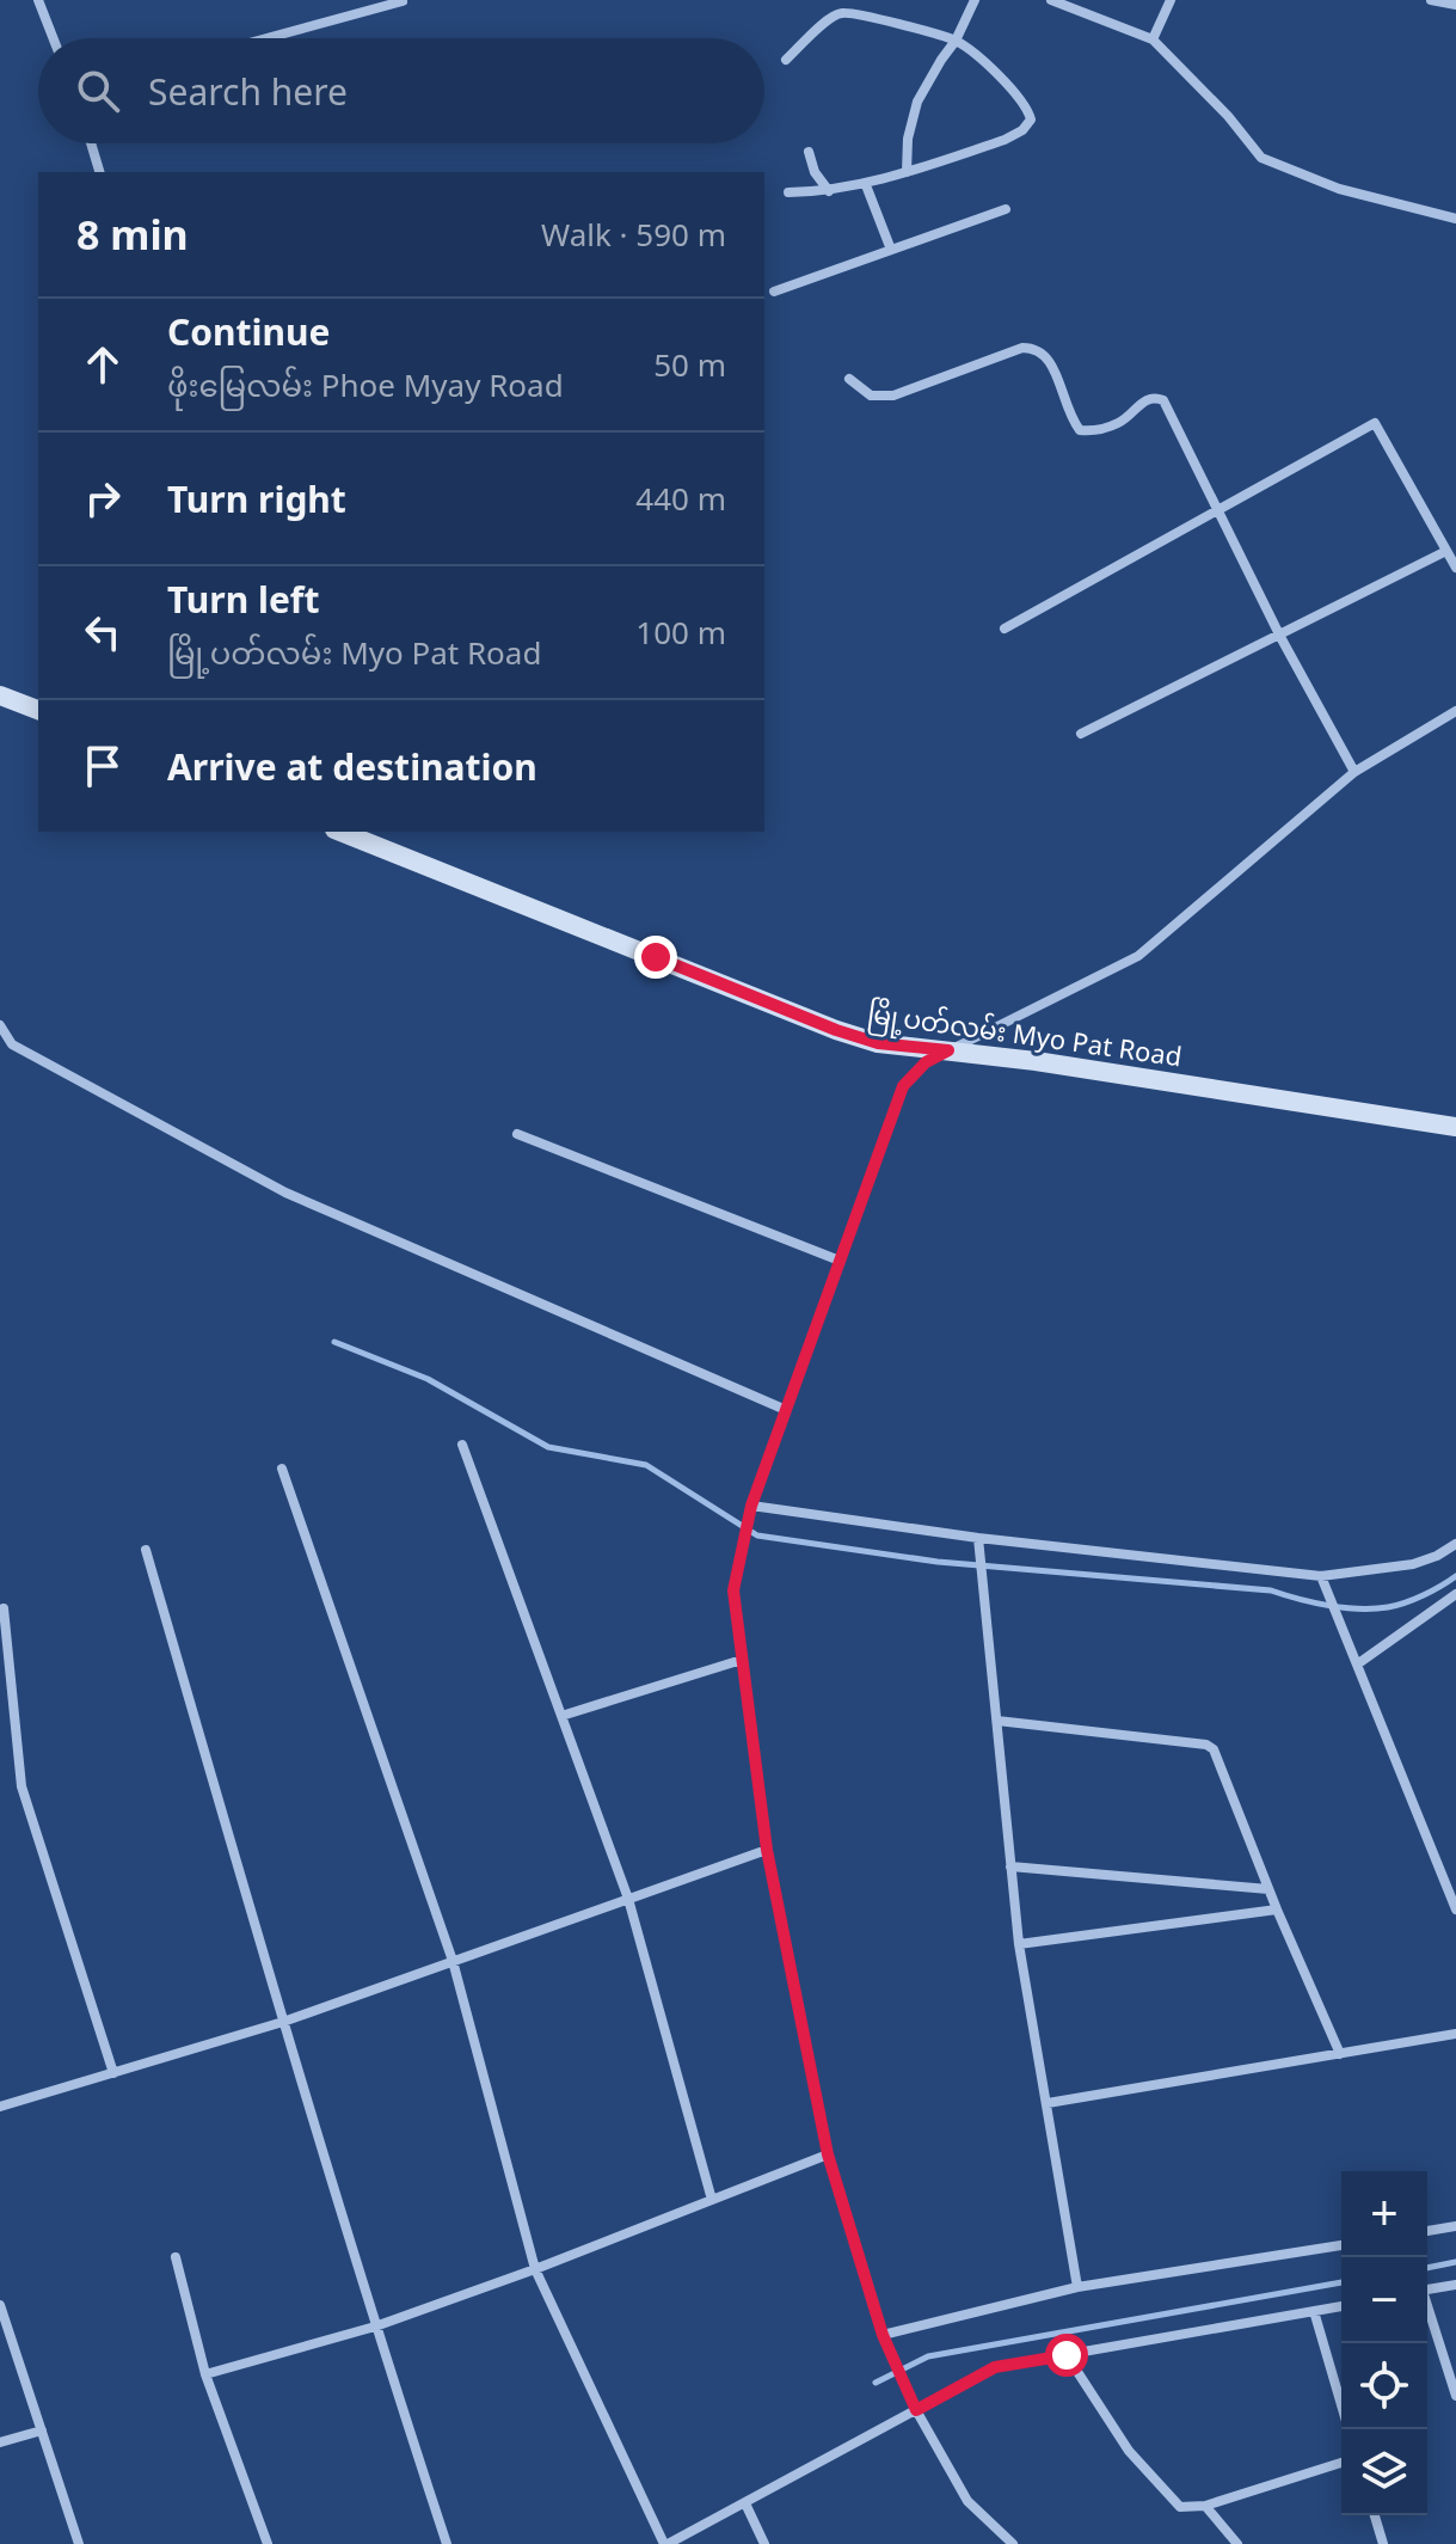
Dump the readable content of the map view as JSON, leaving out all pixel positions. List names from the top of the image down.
{
  "streets": {
    "main road": ["မြို့ပတ်လမ်း Myo Pat Road"]
  },
  "page": {
    "search": "Search here",
    "heading": ["8 min", "Walk · 590 m"],
    "list": [
      ["Continue", "ဖိုးမြေလမ်း Phoe Myay Road", "50 m"],
      ["Turn right", "440 m"],
      ["Turn left", "မြို့ပတ်လမ်း Myo Pat Road", "100 m"],
      "Arrive at destination"
    ],
    "map_buttons": ["+", "−"]
  }
}
